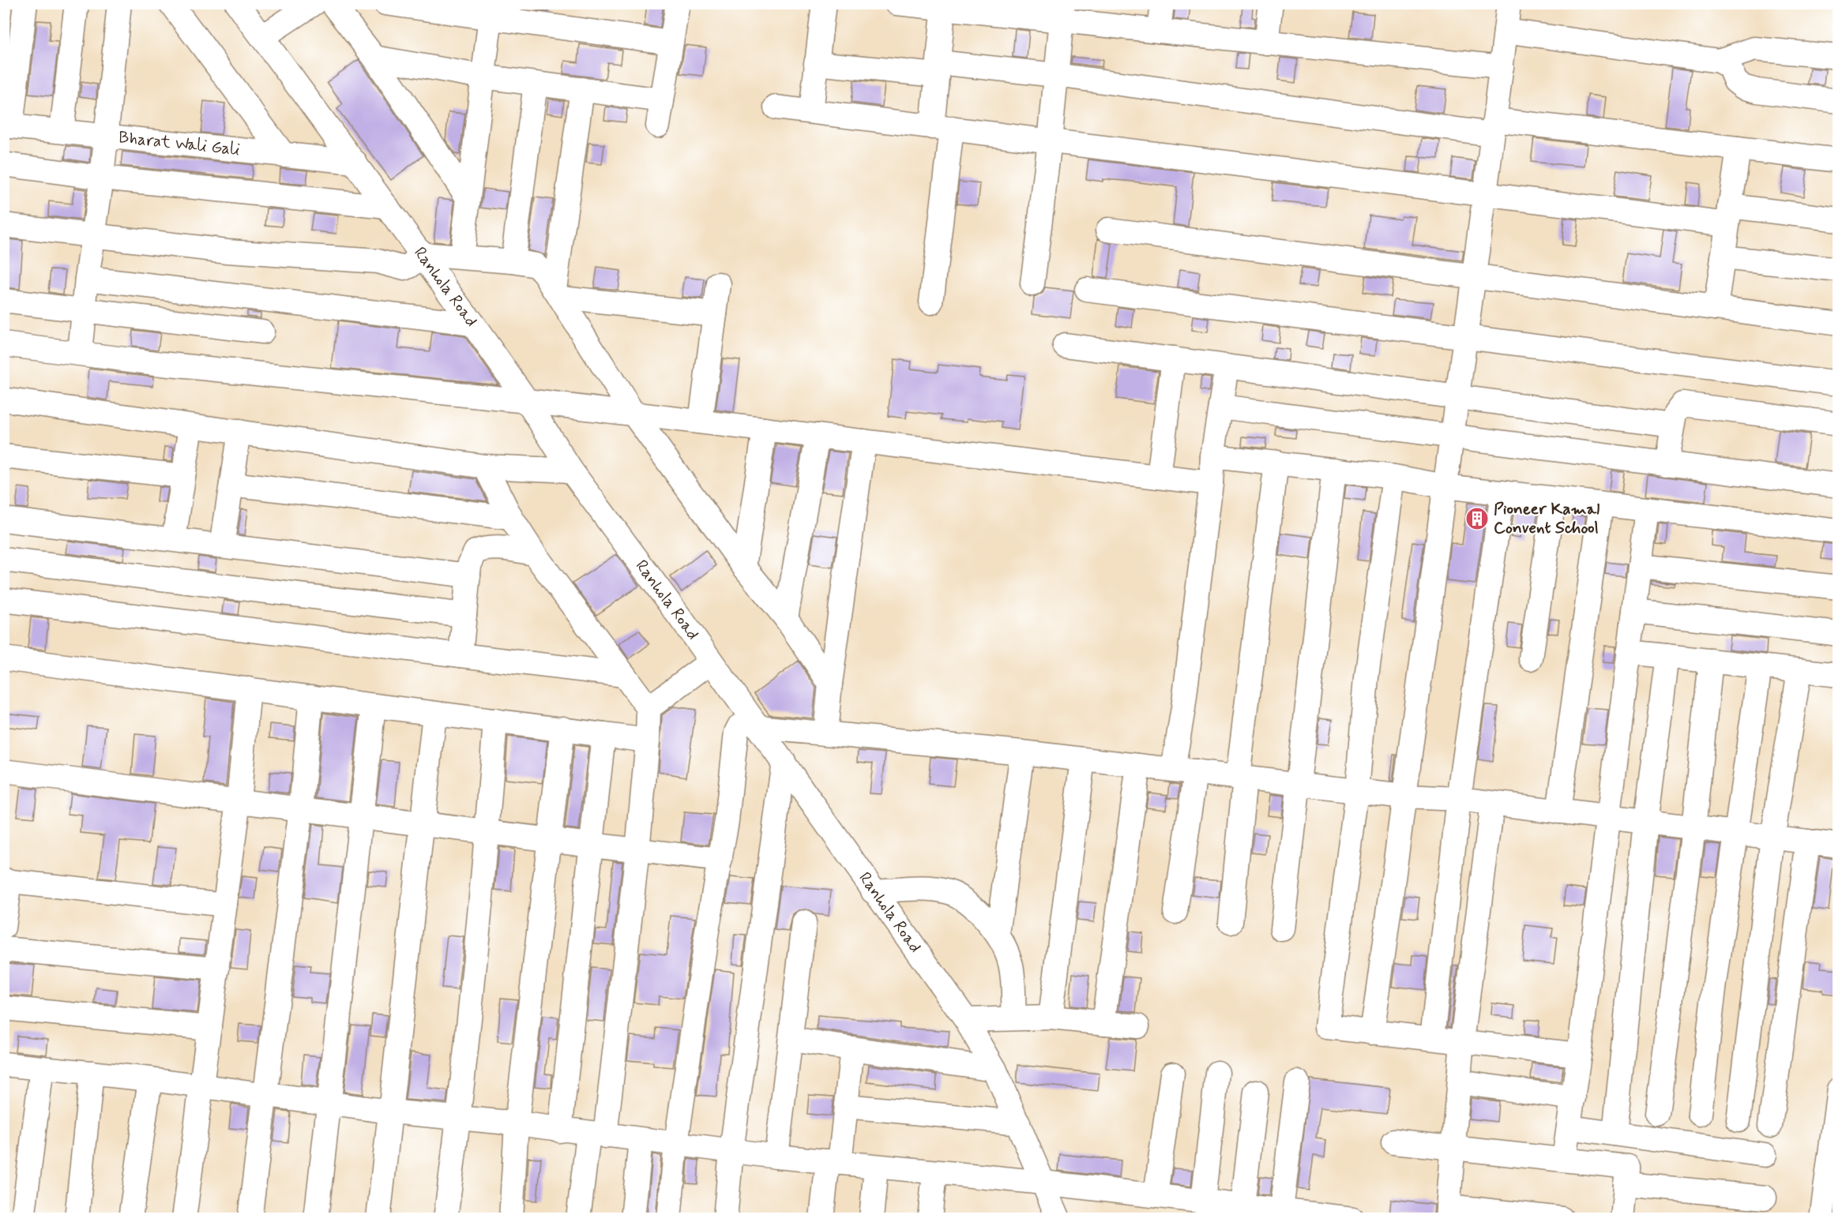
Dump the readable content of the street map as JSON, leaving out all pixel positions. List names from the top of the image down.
{
  "streets": {
    "street": ["Bharat Wali Gali", "Ranhola Road"]
  },
  "crossings": [
    ["Bharat Wali Gali", "Ranhola Road"]
  ],
  "places": {
    "building": ["Pioneer Kamal Convent School"]
  }
}
